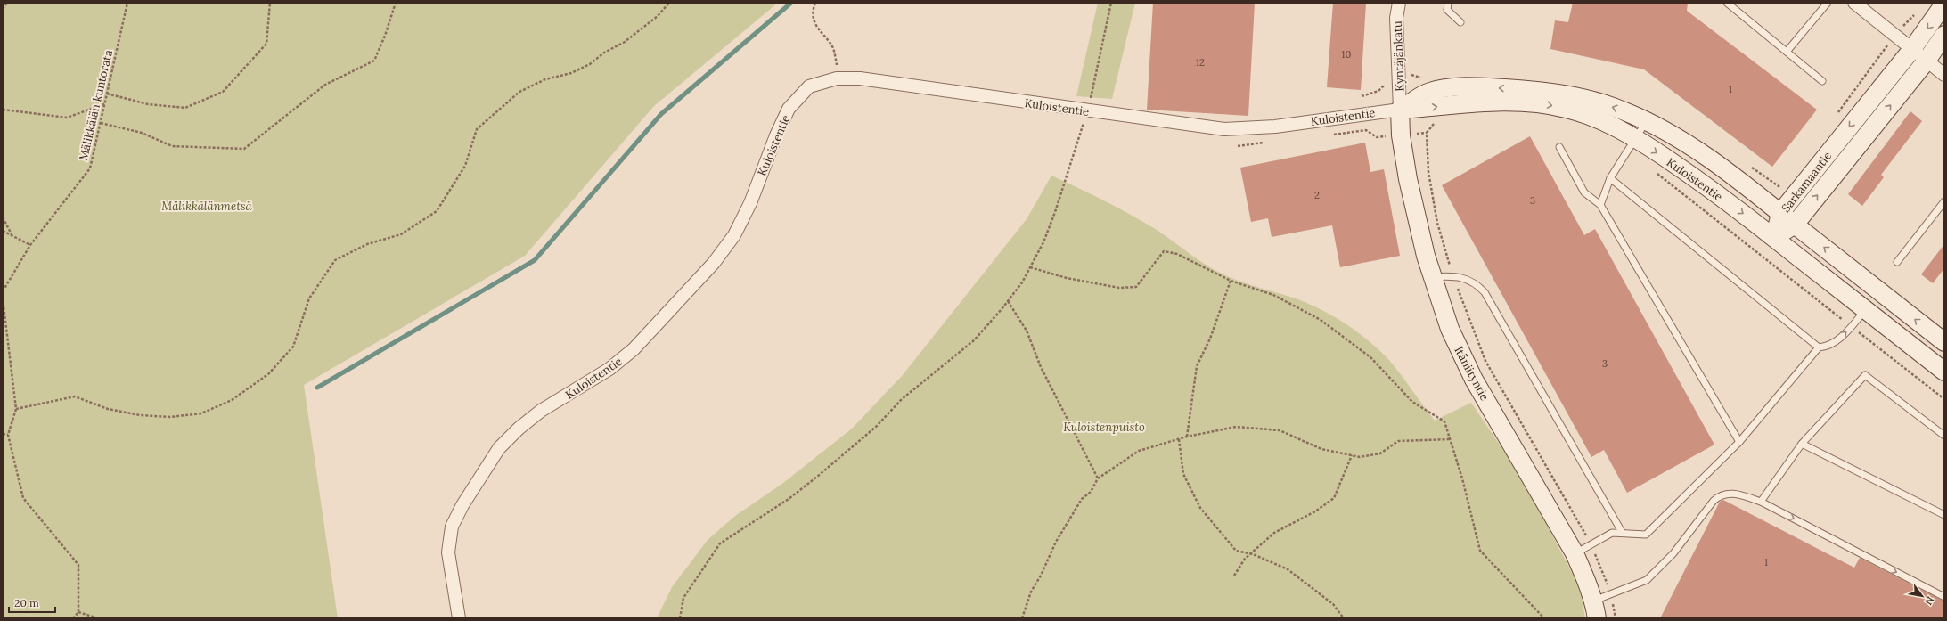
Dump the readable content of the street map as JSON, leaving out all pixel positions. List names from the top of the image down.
{
  "streets": {
    "street": [
      "Kyntäjänkatu",
      "Kuloistentie",
      "Sarkamaantie",
      "Itäniityntie"
    ],
    "path": ["Mälikkälän kuntorata"]
  },
  "crossings": [
    ["Kyntäjänkatu", "Kuloistentie"],
    ["Kyntäjänkatu", "Itäniityntie"],
    ["Kuloistentie", "Sarkamaantie"],
    ["Kuloistentie", "Itäniityntie"]
  ],
  "parks": ["Mälikkälänmetsä", "Kuloistenpuisto"],
  "house_numbers": [
    "10",
    "12",
    "1",
    "2",
    "3",
    "3",
    "1"
  ],
  "scale_bar": "20 m",
  "north": "bottom right"
}
